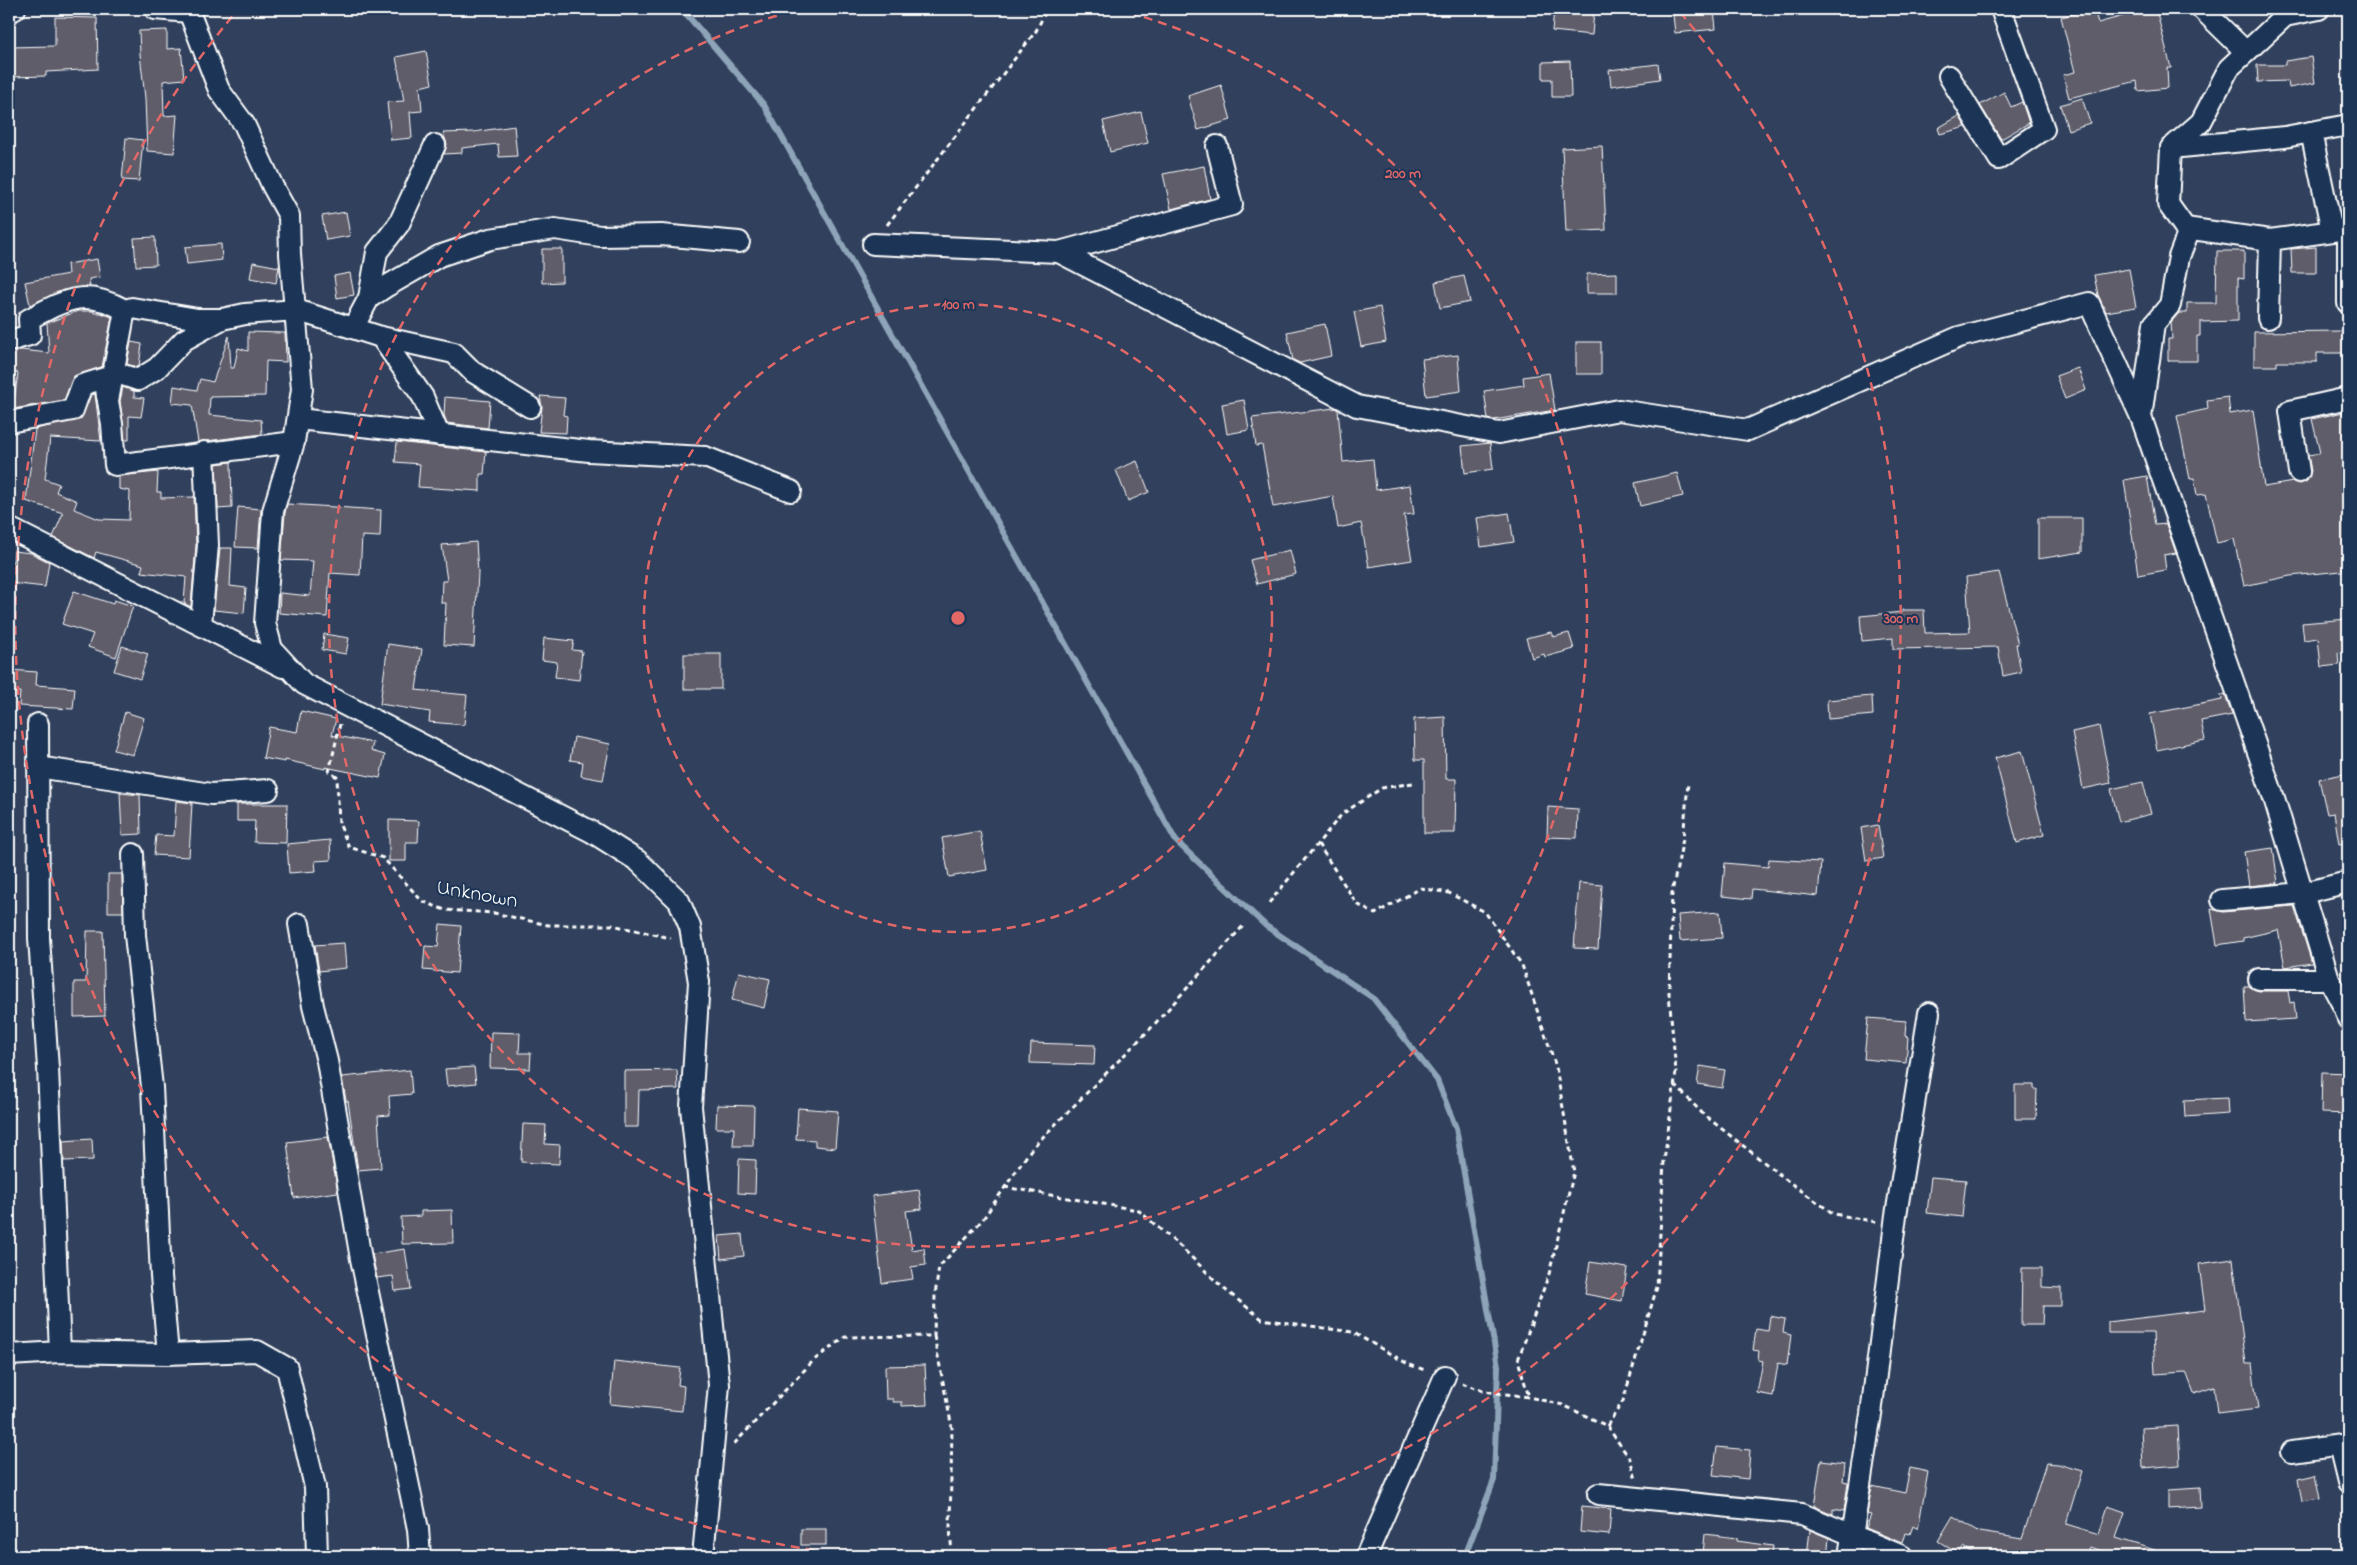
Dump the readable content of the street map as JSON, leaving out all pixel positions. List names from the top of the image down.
{
  "streets": {
    "path": ["Unknown"]
  },
  "rings": ["200 m", "100 m", "300 m"]
}
